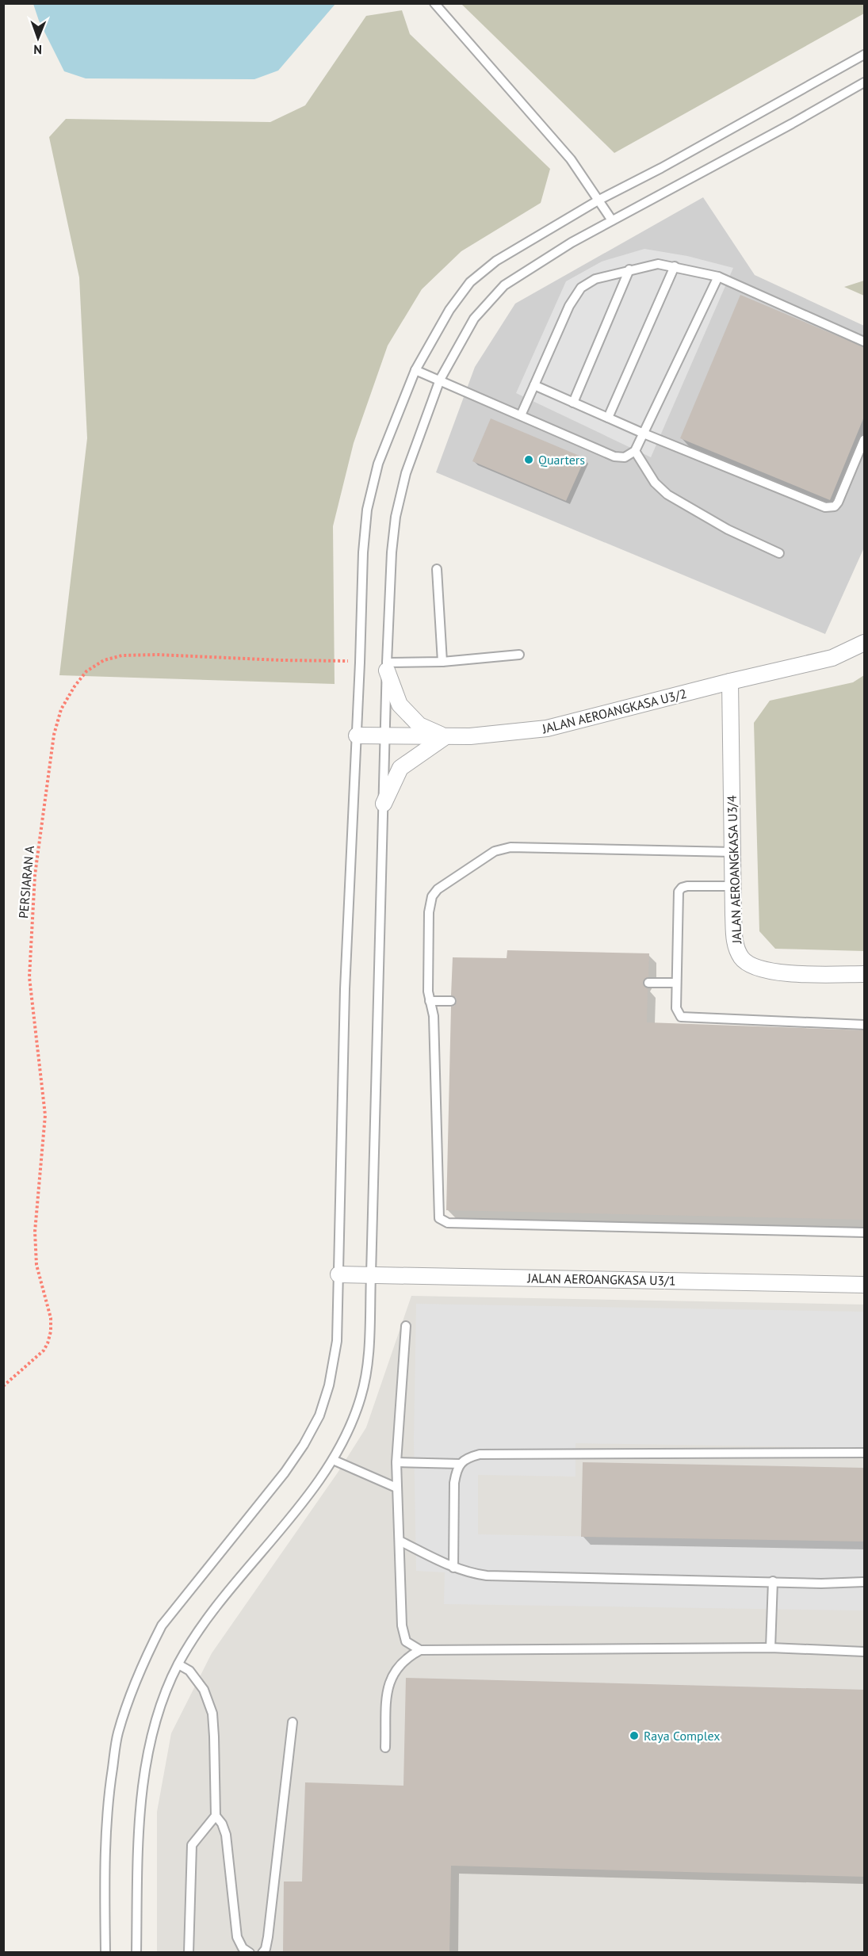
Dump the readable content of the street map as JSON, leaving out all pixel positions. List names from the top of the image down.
{
  "streets": {
    "street": ["JALAN AEROANGKASA U3/2", "JALAN AEROANGKASA U3/4", "JALAN AEROANGKASA U3/1"],
    "path": ["PERSIARAN A"]
  },
  "crossings": [
    ["JALAN AEROANGKASA U3/2", "JALAN AEROANGKASA U3/4"]
  ],
  "places": ["Quarters", "Raya Complex"],
  "north": "bottom"
}
